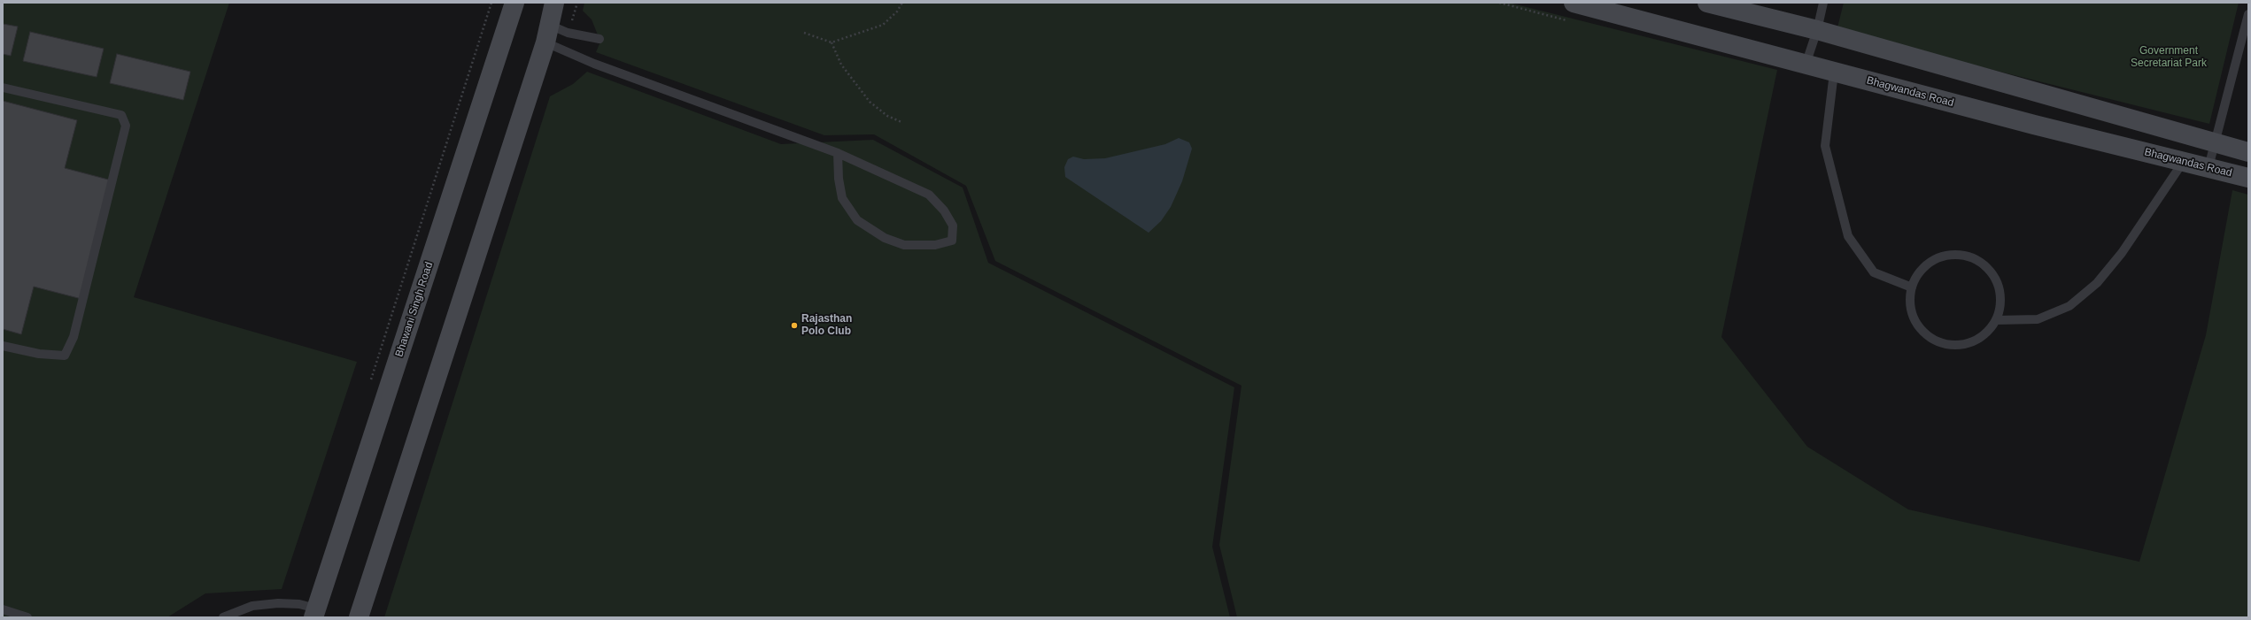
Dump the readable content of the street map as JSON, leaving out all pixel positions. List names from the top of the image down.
{
  "streets": {
    "street": ["Bhagwandas Road", "Bhawani Singh Road"]
  },
  "parks": ["Government Secretariat Park"],
  "places": ["Rajasthan Polo Club"]
}
